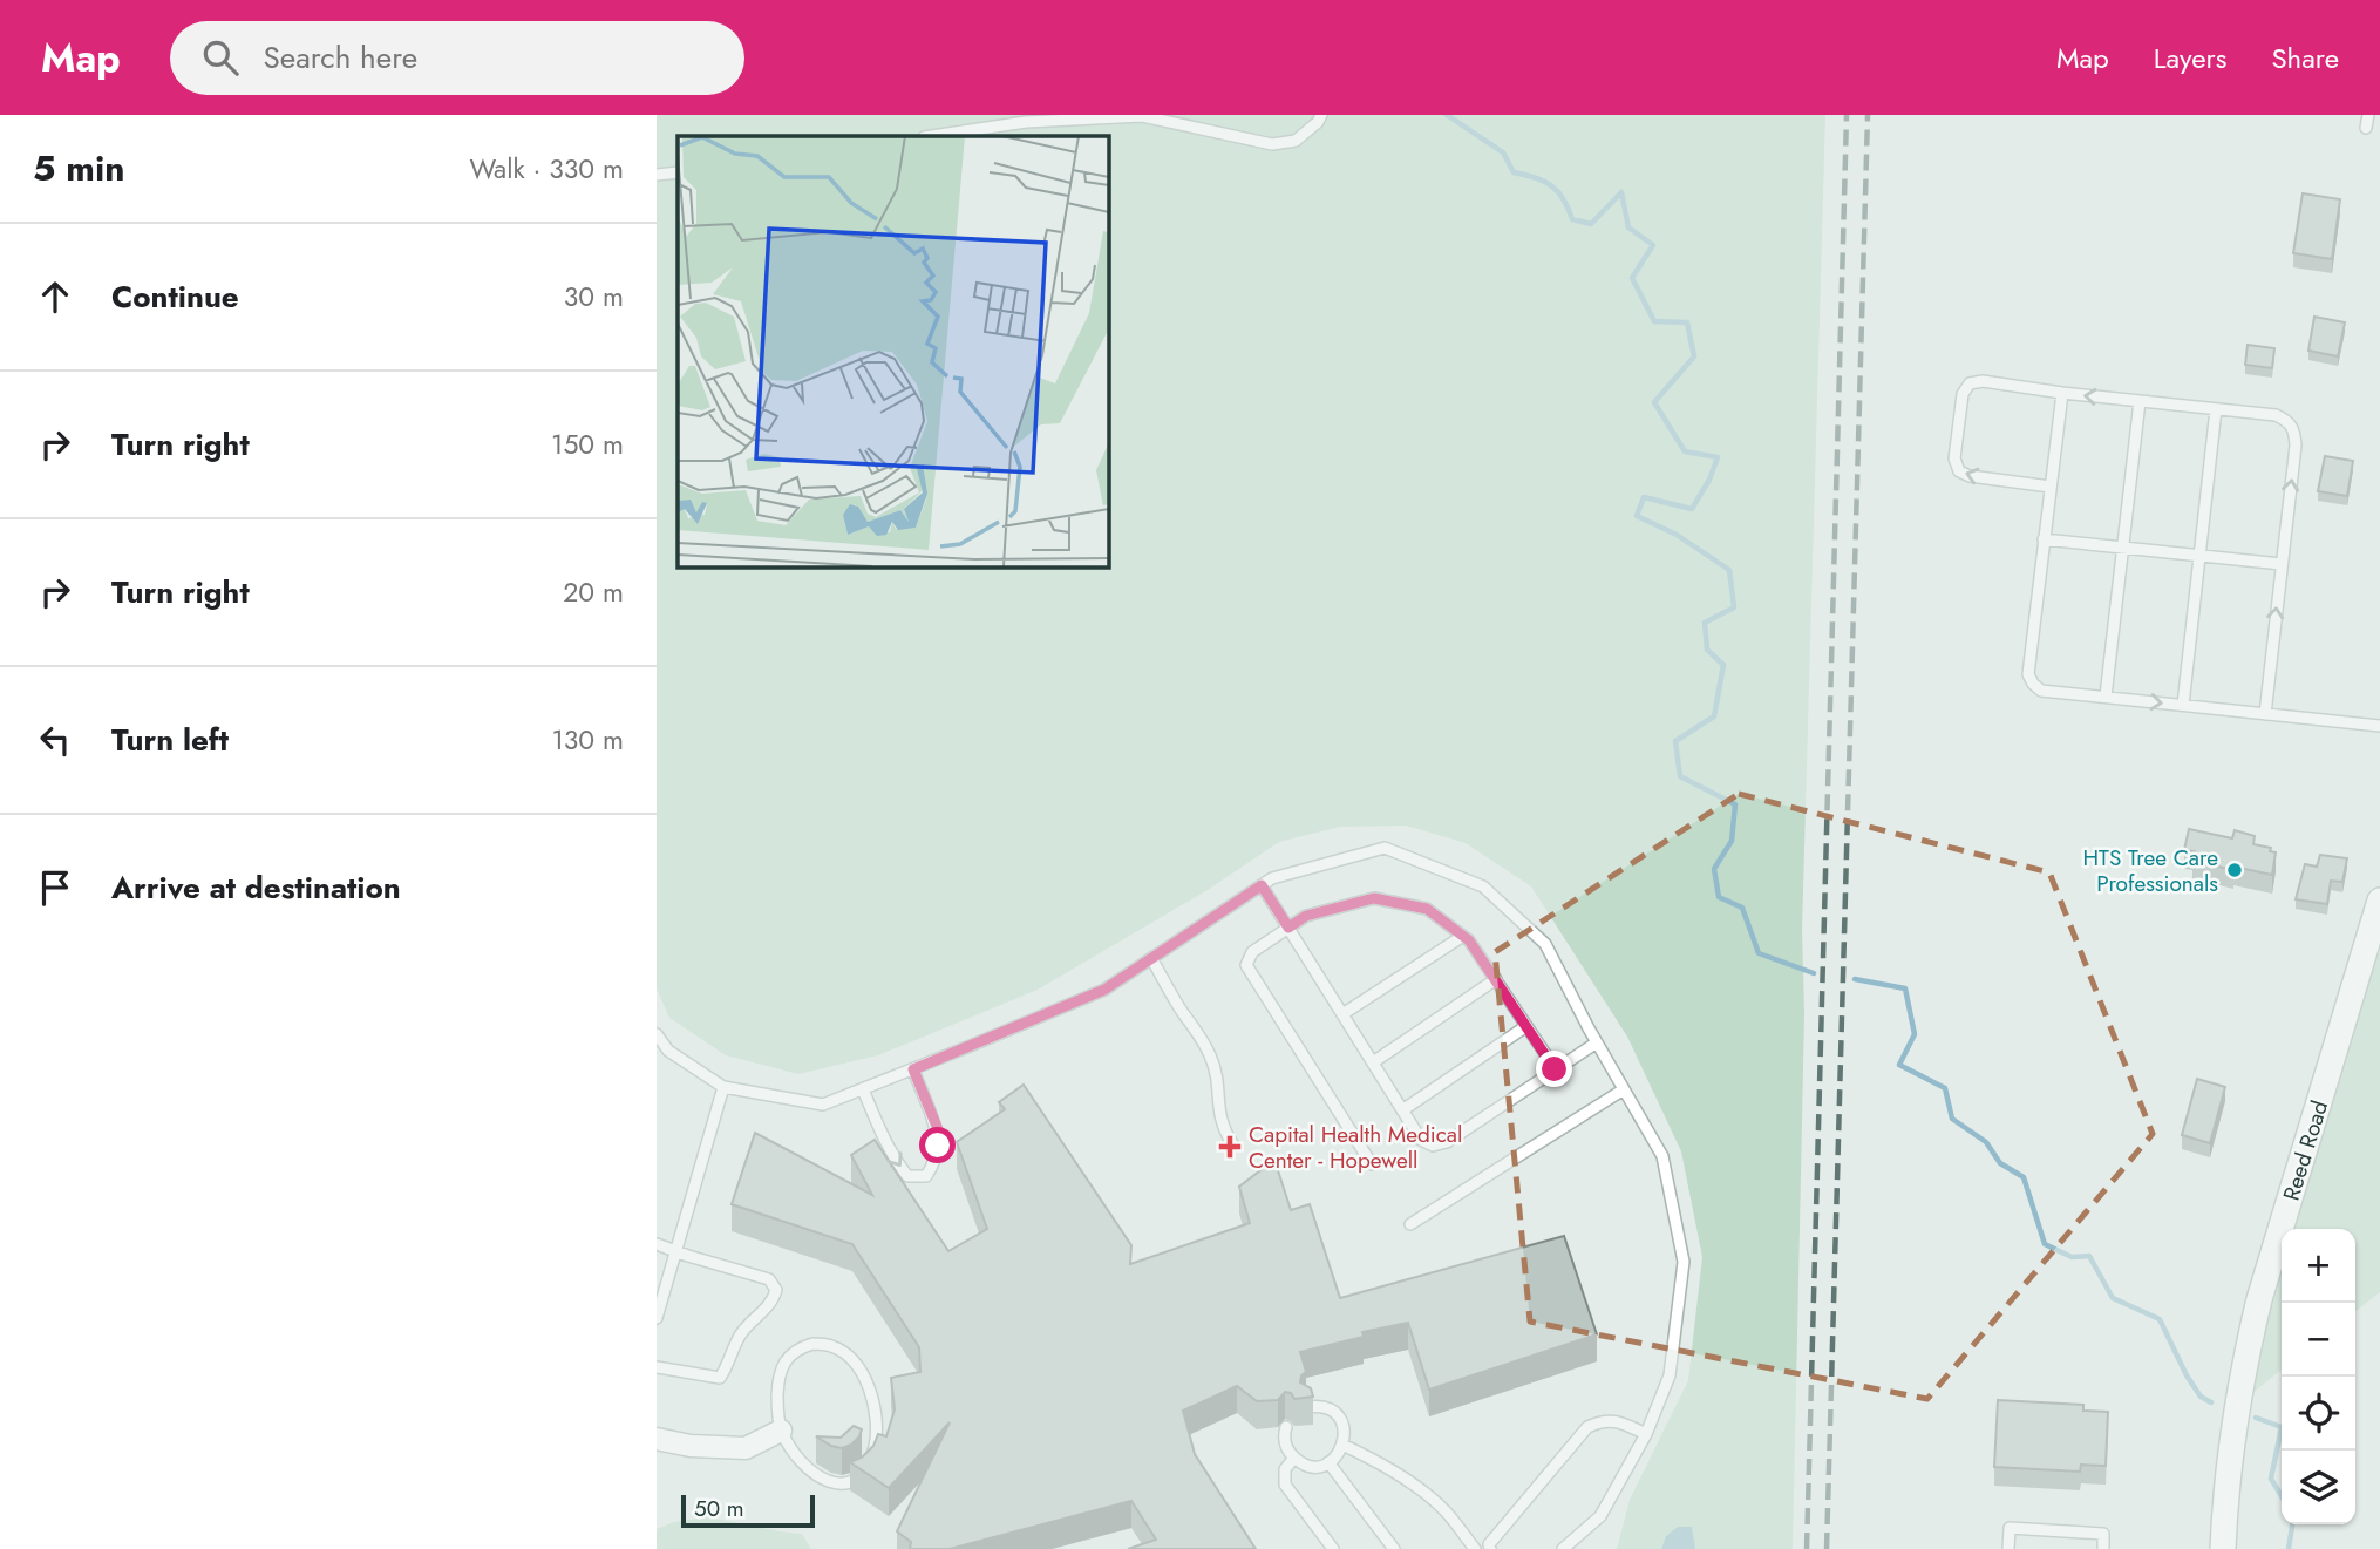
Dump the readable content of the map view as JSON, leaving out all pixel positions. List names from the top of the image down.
{
  "streets": {
    "street": ["Reed Road"]
  },
  "places": {
    "other": ["HTS Tree Care Professionals"],
    "health": ["Capital Health Medical Center - Hopewell"]
  },
  "scale_bar": "50 m",
  "page": {
    "header": "Map",
    "search": "Search here",
    "nav": ["Map", "Layers", "Share"],
    "heading": ["5 min", "Walk · 330 m"],
    "list": [
      ["Continue", "30 m"],
      ["Turn right", "150 m"],
      ["Turn right", "20 m"],
      ["Turn left", "130 m"],
      "Arrive at destination"
    ],
    "map_buttons": ["+", "−"],
    "scale": "50 m"
  }
}
